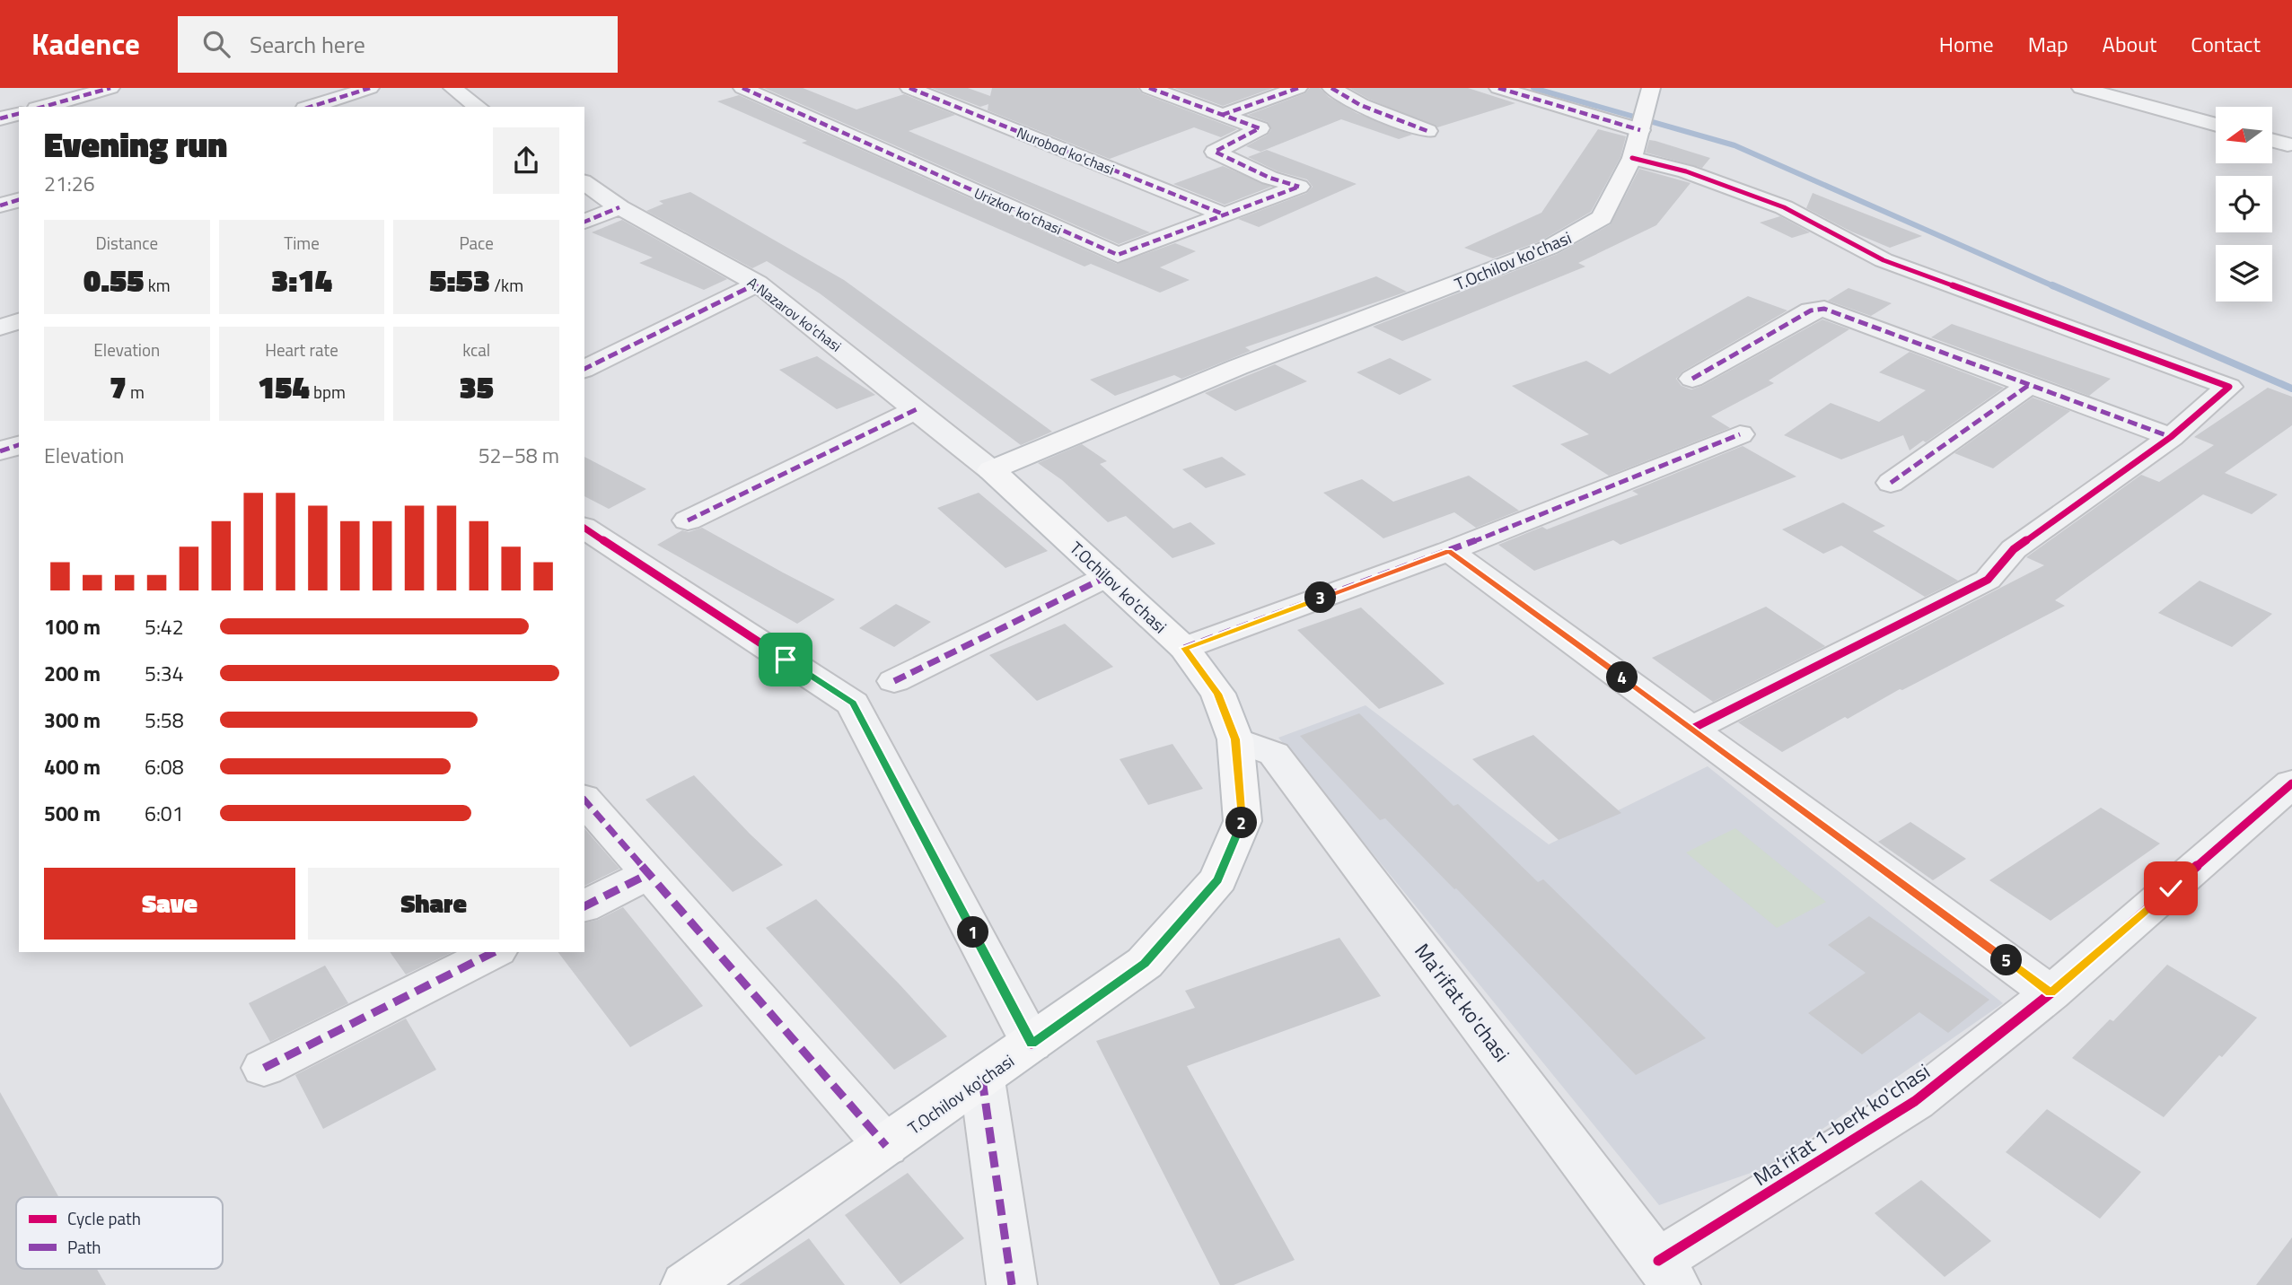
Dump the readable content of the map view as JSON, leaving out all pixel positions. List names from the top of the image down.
{
  "streets": {
    "main road": ["T.Ochilov ko'chasi"],
    "street": [
      "Nurobod ko'chasi",
      "Urizkor ko'chasi",
      "A.Nazarov ko'chasi",
      "Ma'rifat ko'chasi",
      "Ma’rifat 1-berk ko'chasi"
    ]
  },
  "crossings": [
    ["Nurobod ko'chasi", "Urizkor ko'chasi"],
    ["T.Ochilov ko'chasi", "A.Nazarov ko'chasi"],
    ["T.Ochilov ko'chasi", "Ma'rifat ko'chasi"],
    ["Ma'rifat ko'chasi", "Ma’rifat 1-berk ko'chasi"]
  ],
  "legend": ["Cycle path", "Path"],
  "north": "left",
  "page": {
    "header": "Kadence",
    "search": "Search here",
    "nav": [
      "Home",
      "Map",
      "About",
      "Contact"
    ],
    "heading": ["Evening run", "21:26"],
    "stats": [
      ["Distance", "0.55 km"],
      ["Time", "3:14"],
      ["Pace", "5:53 /km"],
      ["Elevation", "7 m"],
      ["Heart rate", "154 bpm"],
      ["kcal", "35"]
    ],
    "chart": ["Elevation", "52–58 m"],
    "pins": [
      "3",
      "4",
      "2",
      "1",
      "5"
    ],
    "list": [
      {
        "name": "100 m",
        "note": "5:42"
      },
      {
        "name": "200 m",
        "note": "5:34"
      },
      {
        "name": "300 m",
        "note": "5:58"
      },
      {
        "name": "400 m",
        "note": "6:08"
      },
      {
        "name": "500 m",
        "note": "6:01"
      }
    ],
    "buttons": ["Save", "Share"]
  }
}
